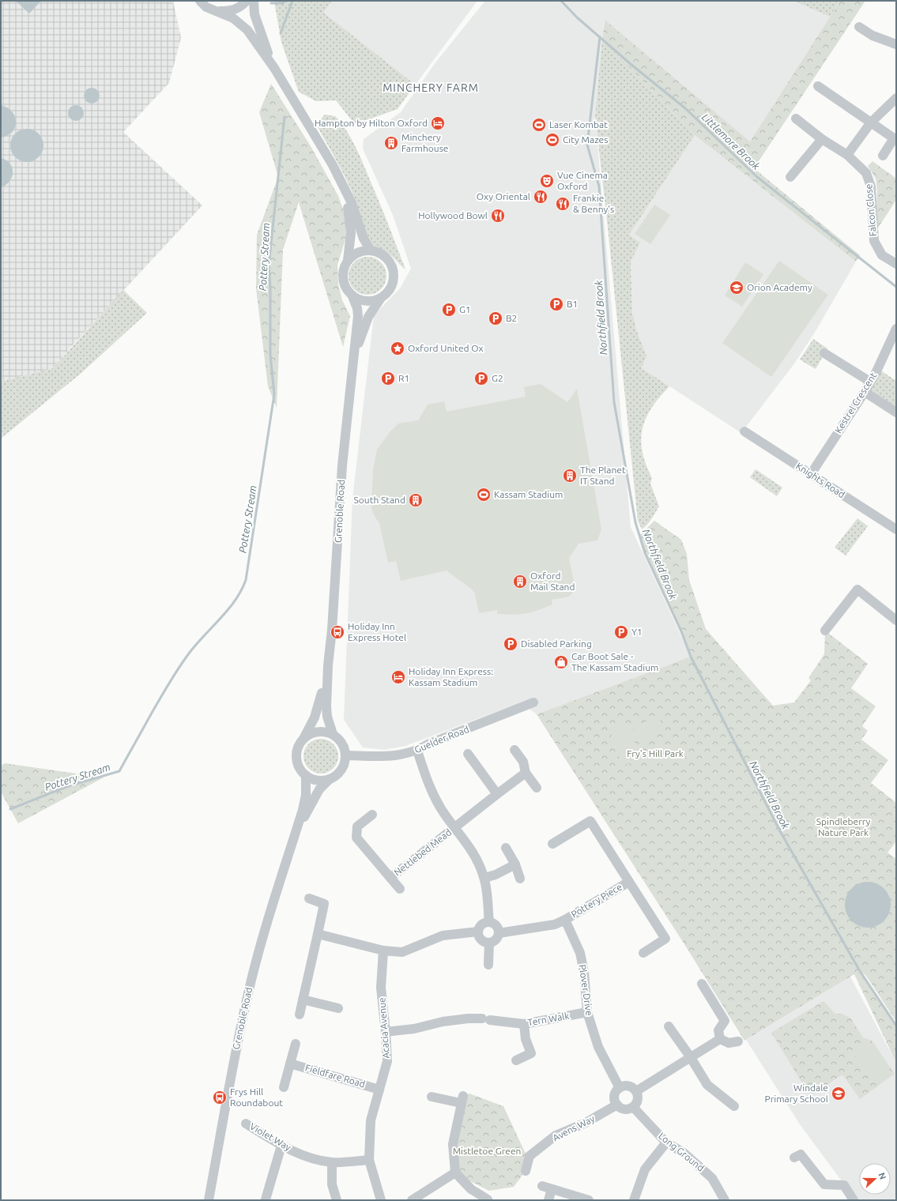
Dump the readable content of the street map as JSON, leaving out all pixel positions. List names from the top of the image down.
{
  "streets": {
    "street": [
      "Falcon Close",
      "Kestrel Crescent",
      "Knights Road",
      "Grenoble Road",
      "Guelder Road",
      "Nettlebed Mead",
      "Pottery Piece",
      "Plover Drive",
      "Tern Walk",
      "Acacia Avenue",
      "Fieldfare Road",
      "Avens Way",
      "Violet Way",
      "Long Ground"
    ]
  },
  "crossings": [
    ["Kestrel Crescent", "Knights Road"],
    ["Grenoble Road", "Guelder Road"],
    ["Pottery Piece", "Plover Drive"],
    ["Plover Drive", "Tern Walk"],
    ["Plover Drive", "Avens Way"],
    ["Plover Drive", "Long Ground"],
    ["Tern Walk", "Acacia Avenue"],
    ["Acacia Avenue", "Fieldfare Road"],
    ["Acacia Avenue", "Violet Way"],
    ["Avens Way", "Long Ground"]
  ],
  "districts": ["MINCHERY FARM"],
  "water": ["Littlemore Brook", "Pottery Stream", "Northfield Brook"],
  "parks": ["Fry's Hill Park", "Spindleberry Nature Park", "Mistletoe Green"],
  "places": {
    "hotel": ["Hampton by Hilton Oxford", "Holiday Inn Express: Kassam Stadium"],
    "sports": ["Laser Kombat", "City Mazes", "Kassam Stadium"],
    "building": [
      "Minchery Farmhouse",
      "The Planet IT Stand",
      "South Stand",
      "Oxford Mail Stand"
    ],
    "theatre": ["Vue Cinema Oxford"],
    "restaurant": ["Oxy Oriental", "Frankie & Benny's", "Hollywood Bowl"],
    "school or university": ["Orion Academy", "Windale Primary School"],
    "parking": [
      "B1",
      "G1",
      "B2",
      "R1",
      "G2",
      "Y1",
      "Disabled Parking"
    ],
    "place": ["Oxford United Ox"],
    "bus stop": ["Holiday Inn Express Hotel", "Frys Hill Roundabout"],
    "shop": ["Car Boot Sale - The Kassam Stadium"]
  },
  "north": "right"
}
